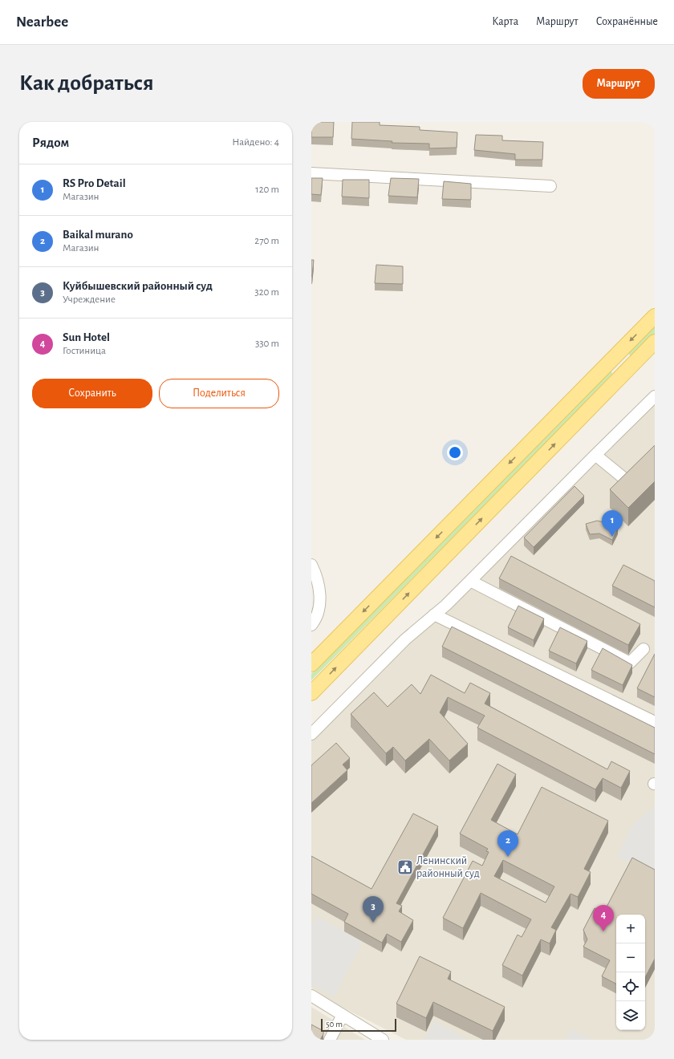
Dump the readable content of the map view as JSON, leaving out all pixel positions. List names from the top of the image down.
{
  "places": {
    "public building": ["Ленинский районный суд"]
  },
  "scale_bar": "50 m",
  "page": {
    "header": "Nearbee",
    "nav": ["Карта", "Маршрут", "Сохранённые"],
    "buttons": [
      "Маршрут",
      ["Сохранить", "Поделиться"]
    ],
    "title": "Как добраться",
    "heading": ["Рядом", "Найдено: 4"],
    "list": [
      {
        "mark": "1",
        "name": "RS Pro Detail",
        "note": "Магазин",
        "value": "120 m"
      },
      {
        "mark": "2",
        "name": "Baikal murano",
        "note": "Магазин",
        "value": "270 m"
      },
      {
        "mark": "3",
        "name": "Куйбышевский районный суд",
        "note": "Учреждение",
        "value": "320 m"
      },
      {
        "mark": "4",
        "name": "Sun Hotel",
        "note": "Гостиница",
        "value": "330 m"
      }
    ],
    "pins": [
      "1",
      "2",
      "3",
      "4"
    ],
    "map_buttons": ["+", "−"],
    "scale": "50 m"
  }
}
